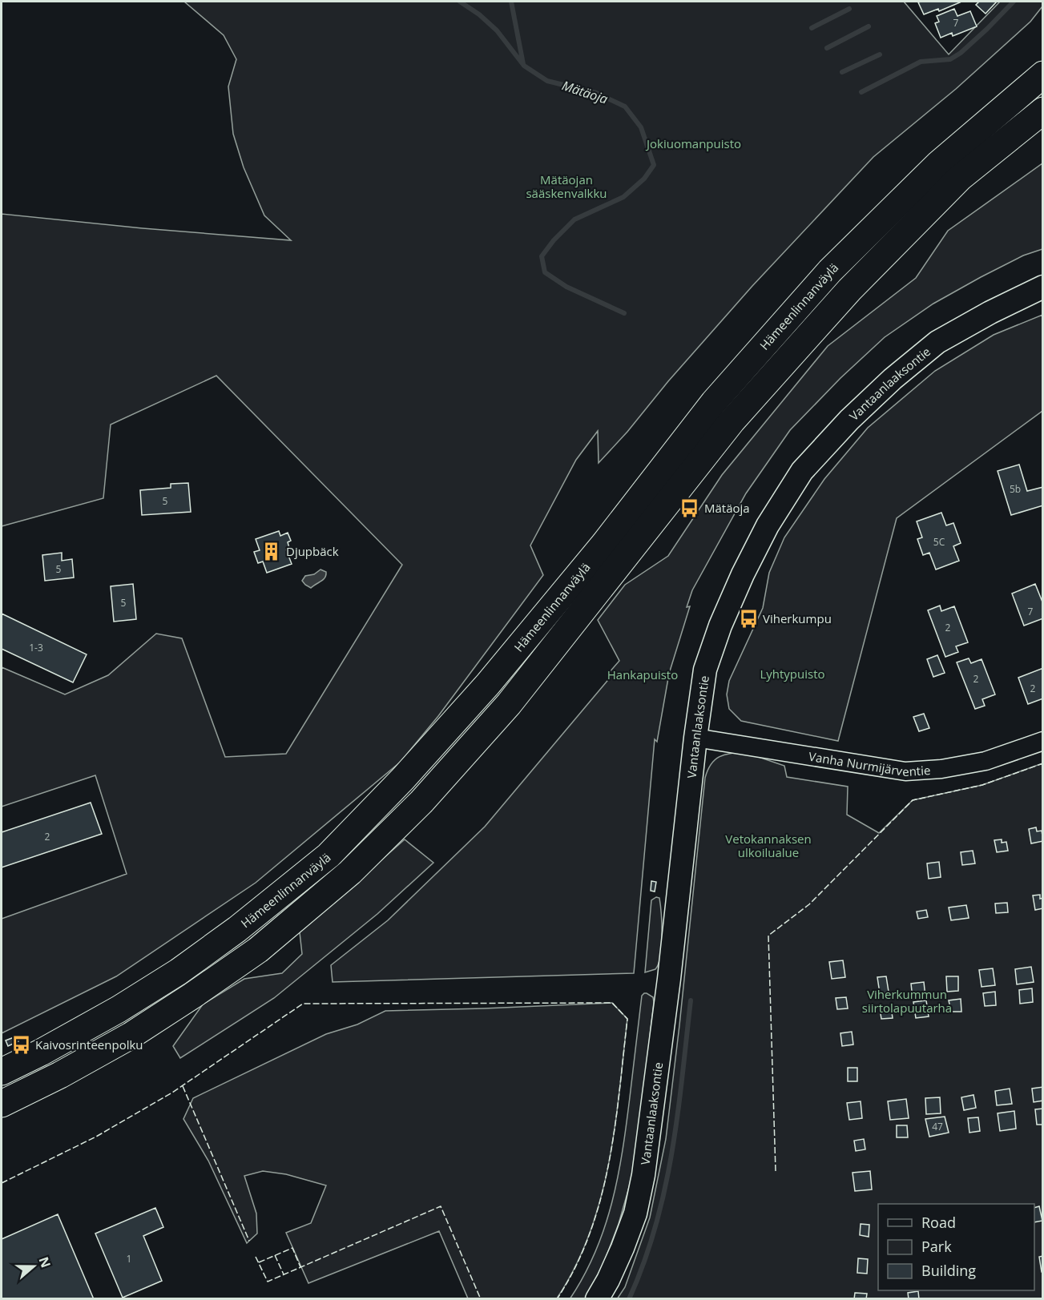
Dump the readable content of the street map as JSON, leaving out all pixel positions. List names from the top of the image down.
{
  "streets": {
    "highway": ["Hämeenlinnanväylä"],
    "main road": ["Vantaanlaaksontie"],
    "street": ["Vanha Nurmijärventie"]
  },
  "crossings": [
    ["Vantaanlaaksontie", "Vanha Nurmijärventie"]
  ],
  "water": ["Mätäoja"],
  "parks": [
    "Jokiuomanpuisto",
    "Mätäojan sääskenvalkku",
    "Lyhtypuisto",
    "Hankapuisto",
    "Vetokannaksen ulkoilualue",
    "Viherkummun siirtolapuutarha"
  ],
  "places": {
    "bus stop": ["Mätäoja", "Viherkumpu", "Kaivosrinteenpolku"],
    "building": ["Djupbäck"]
  },
  "house_numbers": [
    "7",
    "5b",
    "5",
    "5C",
    "5",
    "5",
    "7",
    "2",
    "1-3",
    "2",
    "2",
    "2",
    "47",
    "1"
  ],
  "legend": ["Road", "Park", "Building"],
  "north": "right"
}
